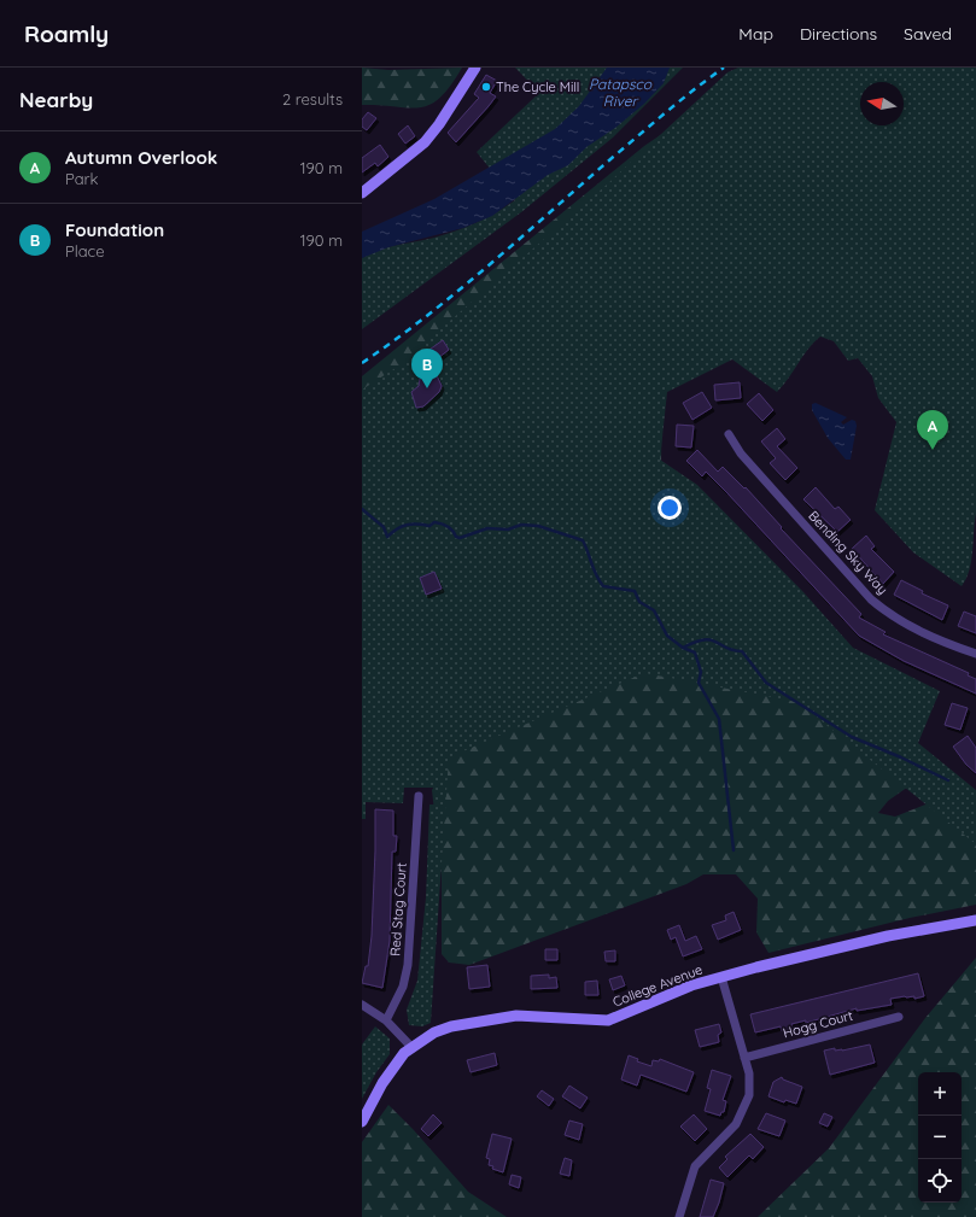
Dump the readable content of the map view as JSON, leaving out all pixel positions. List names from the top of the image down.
{
  "streets": {
    "street": [
      "Bending Sky Way",
      "Red Stag Court",
      "College Avenue",
      "Hogg Court"
    ]
  },
  "water": ["Patapsco River"],
  "places": ["The Cycle Mill"],
  "north": "left",
  "page": {
    "header": "Roamly",
    "nav": ["Map", "Directions", "Saved"],
    "heading": ["Nearby", "2 results"],
    "list": [
      {
        "mark": "A",
        "name": "Autumn Overlook",
        "note": "Park",
        "value": "190 m"
      },
      {
        "mark": "B",
        "name": "Foundation",
        "note": "Place",
        "value": "190 m"
      }
    ],
    "pins": ["B", "A"],
    "map_buttons": ["+", "−"]
  }
}
